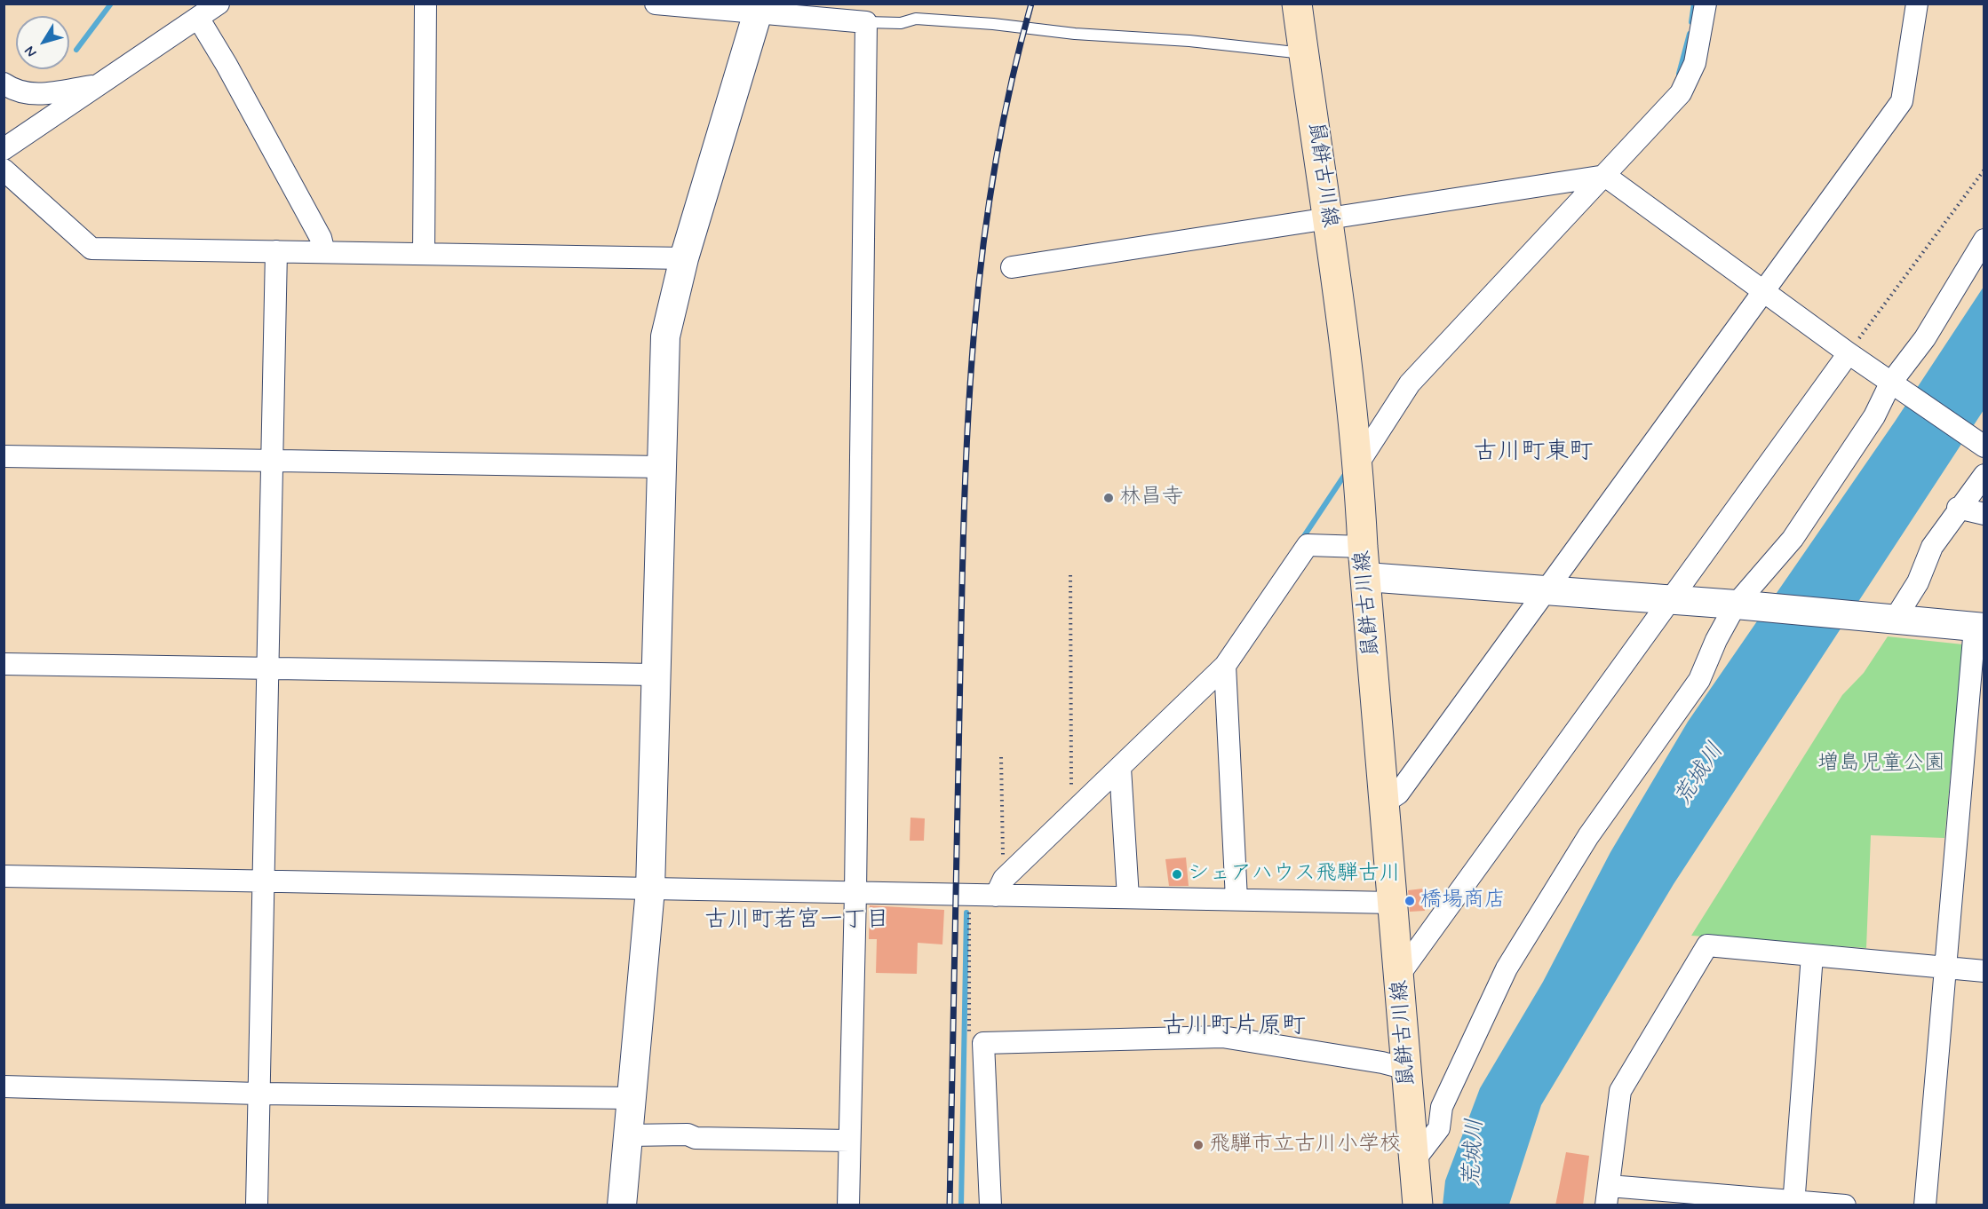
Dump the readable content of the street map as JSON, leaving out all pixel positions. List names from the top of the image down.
{
  "streets": {
    "main road": ["鼠餅古川線"]
  },
  "districts": ["古川町東町", "古川町若宮一丁目", "古川町片原町"],
  "water": ["荒城川"],
  "parks": ["増島児童公園"],
  "places": [
    "林昌寺",
    "シェアハウス飛騨古川",
    "橋場商店",
    "飛騨市立古川小学校"
  ],
  "north": "bottom left"
}
